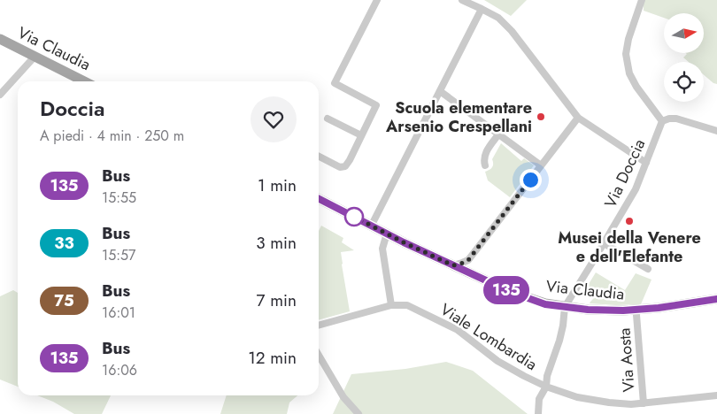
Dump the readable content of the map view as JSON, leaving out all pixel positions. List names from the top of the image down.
{
  "streets": {
    "main road": ["Via Claudia"],
    "street": ["Via Doccia", "Viale Lombardia", "Via Aosta"]
  },
  "crossings": [
    ["Via Claudia", "Via Doccia"],
    ["Viale Lombardia", "Via Aosta"]
  ],
  "places": ["Scuola elementare Arsenio Crespellani", "Musei della Venere e dell'Elefante"],
  "lines": ["bus line 135"],
  "north": "right",
  "page": {
    "on_map": "135",
    "heading": ["Doccia", "A piedi · 4 min · 250 m"],
    "list": [
      {
        "mark": "135",
        "name": "Bus",
        "note": "15:55",
        "value": "1 min"
      },
      {
        "mark": "33",
        "name": "Bus",
        "note": "15:57",
        "value": "3 min"
      },
      {
        "mark": "75",
        "name": "Bus",
        "note": "16:01",
        "value": "7 min"
      },
      {
        "mark": "135",
        "name": "Bus",
        "note": "16:06",
        "value": "12 min"
      }
    ]
  }
}
